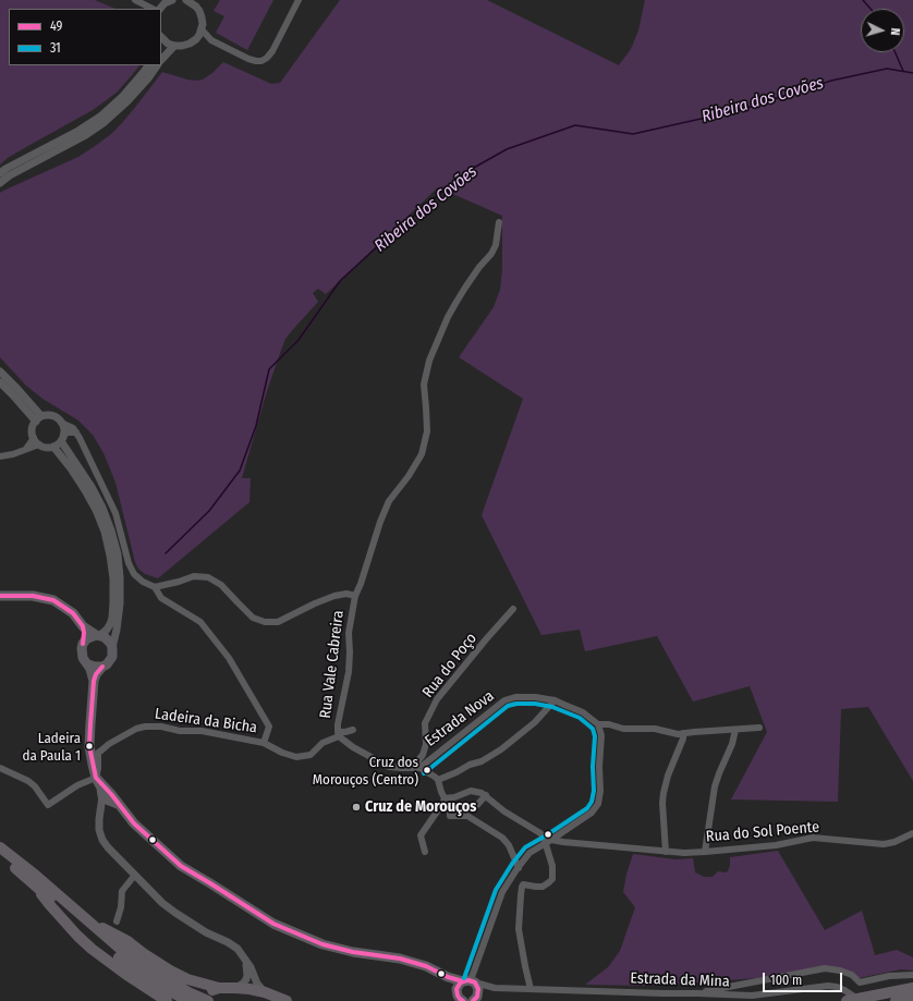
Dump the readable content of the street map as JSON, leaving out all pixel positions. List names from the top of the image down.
{
  "streets": {
    "street": [
      "Rua Vale Cabreira",
      "Rua do Poço",
      "Estrada Nova",
      "Ladeira da Bicha",
      "Rua do Sol Poente",
      "Estrada da Mina"
    ]
  },
  "crossings": [
    ["Rua do Poço", "Estrada Nova"]
  ],
  "water": ["Ribeira dos Covões"],
  "places": ["Ladeira da Paula 1", "Cruz dos Morouços (Centro)", "Cruz de Morouços"],
  "lines": ["transit line 49", "transit line 31"],
  "legend": ["49", "31"],
  "scale_bar": "100 m",
  "north": "right"
}
